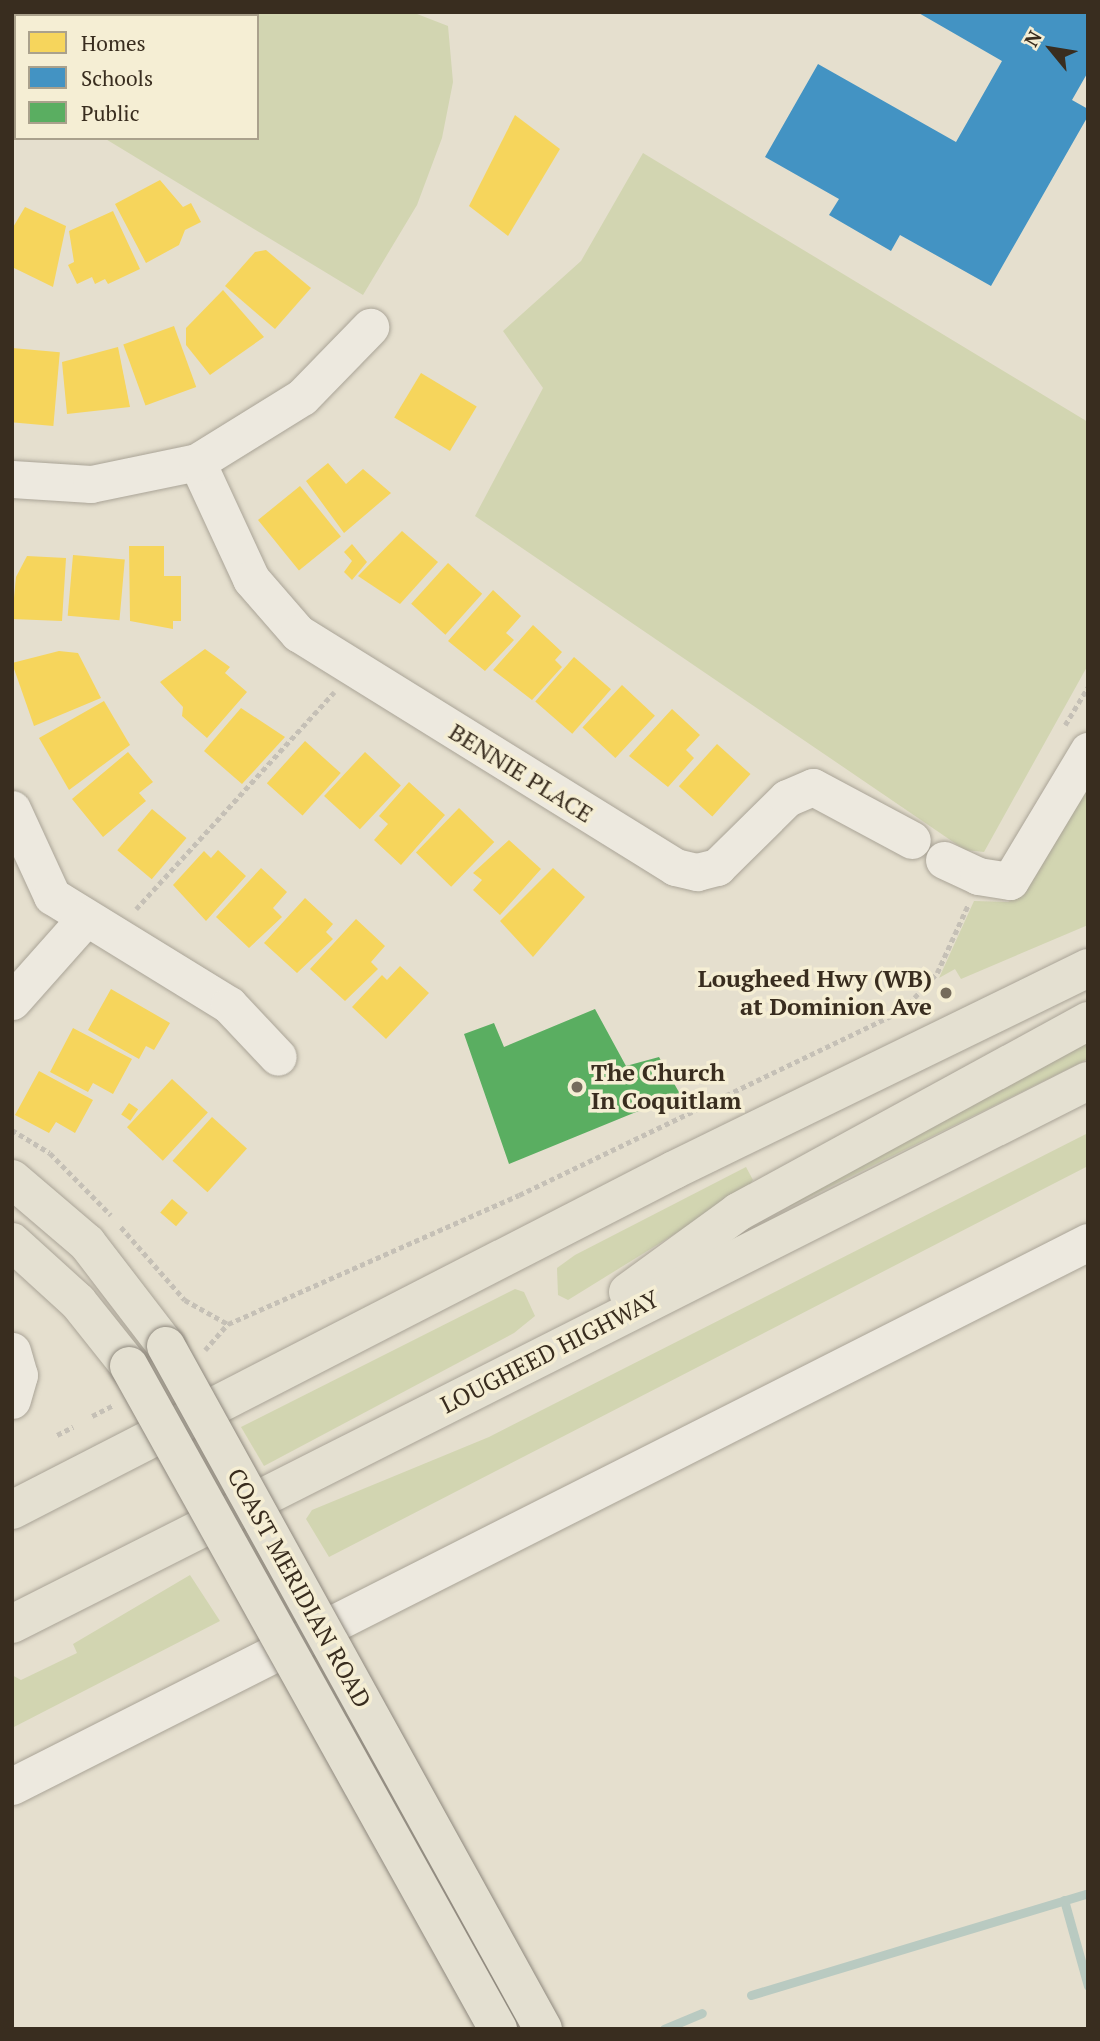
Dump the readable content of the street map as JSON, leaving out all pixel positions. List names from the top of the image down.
{
  "streets": {
    "main road": ["LOUGHEED HIGHWAY", "COAST MERIDIAN ROAD"],
    "street": ["BENNIE PLACE"]
  },
  "places": ["Lougheed Hwy (WB) at Dominion Ave", "The Church In Coquitlam"],
  "legend": ["Homes", "Schools", "Public"],
  "north": "top left"
}
